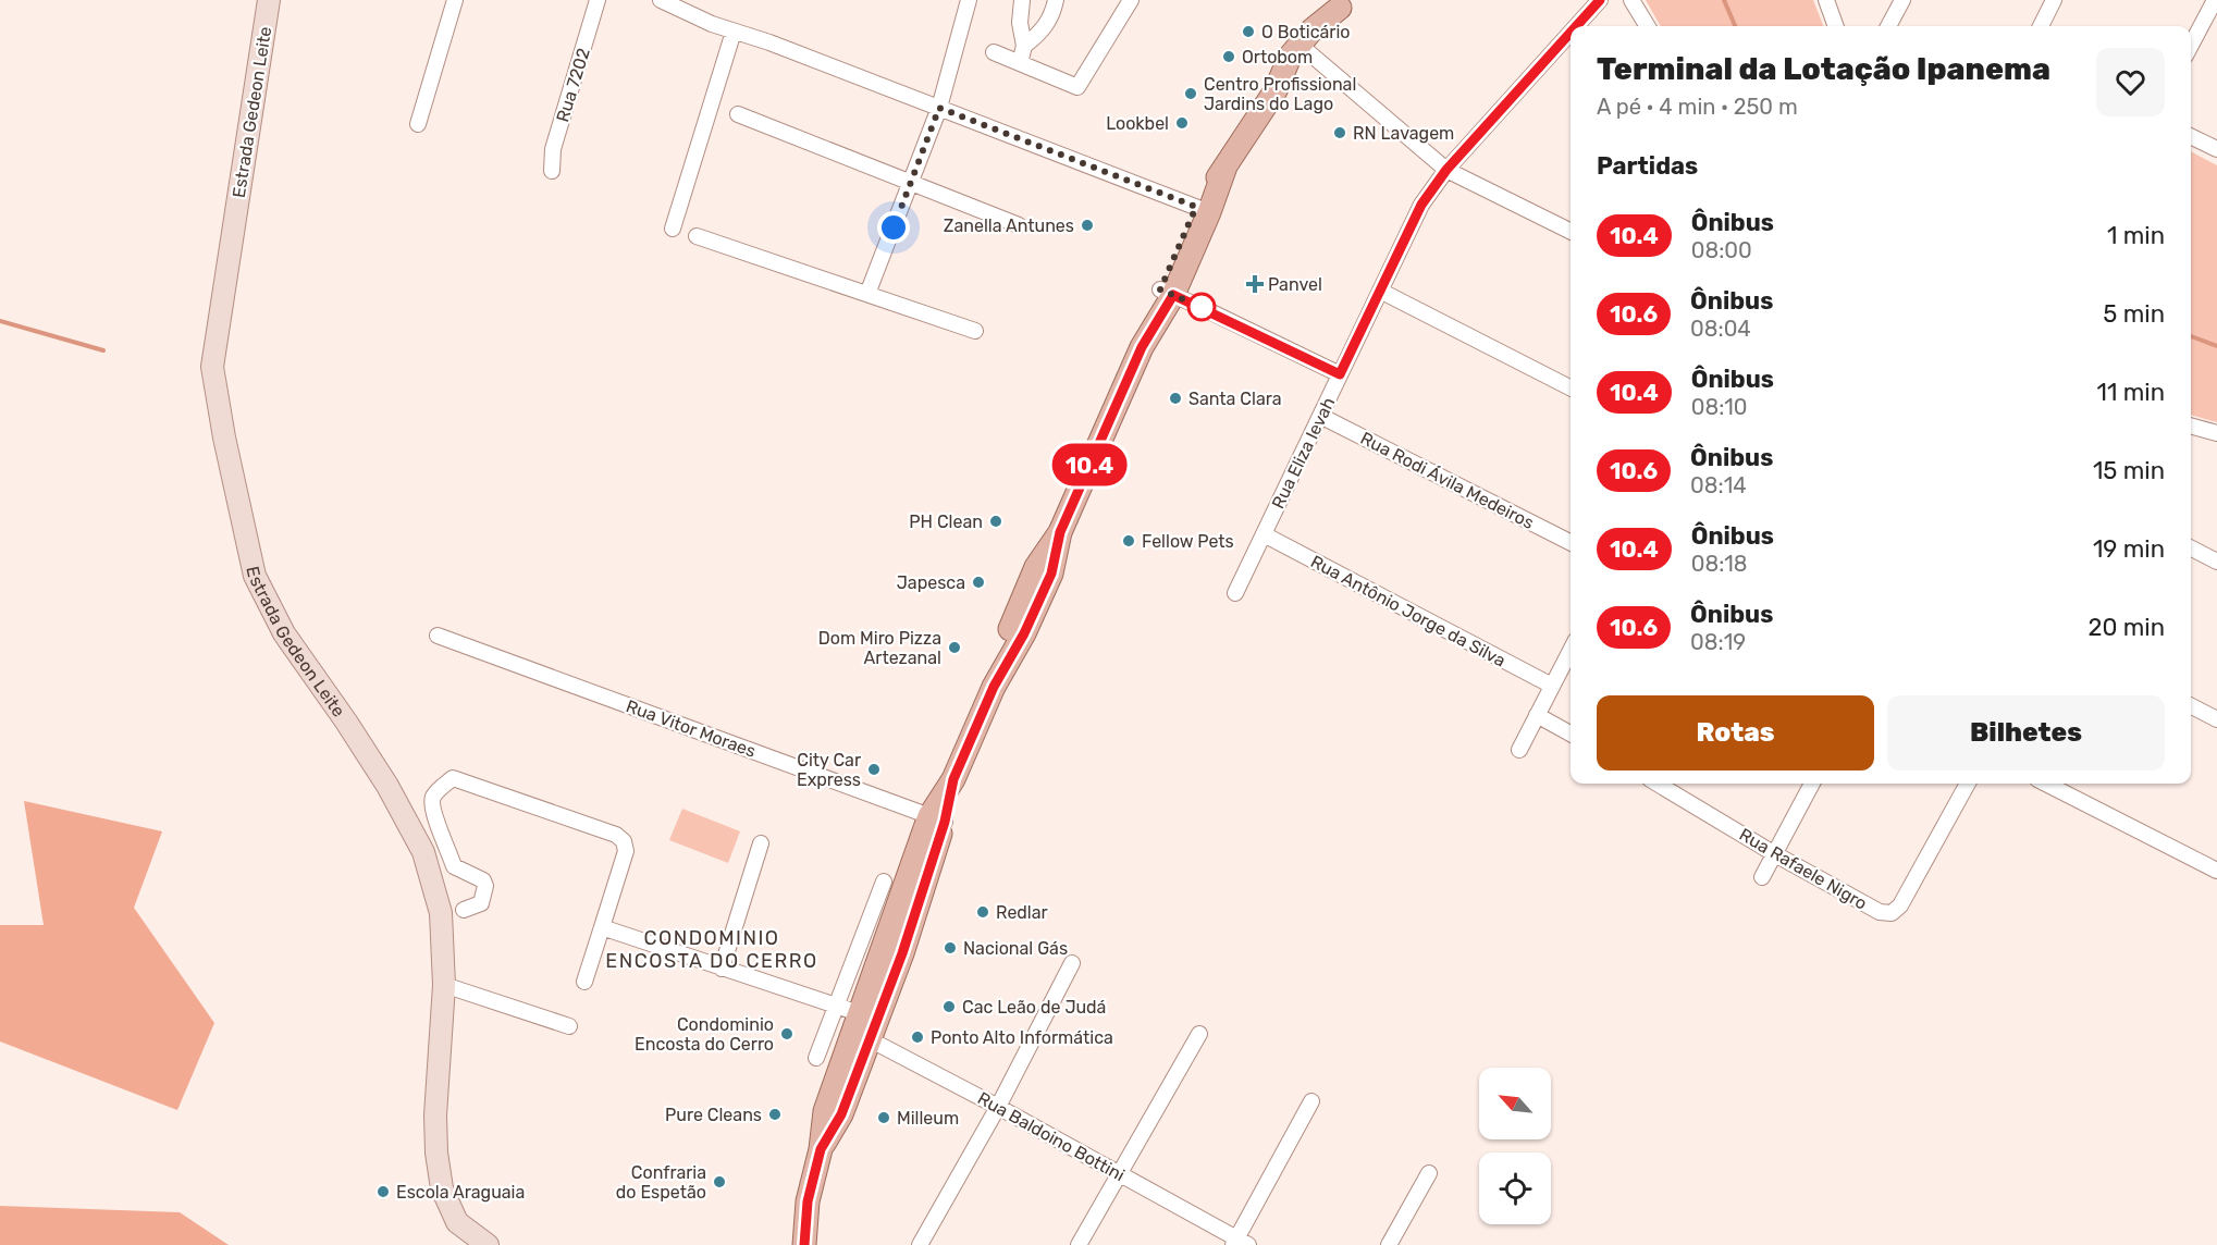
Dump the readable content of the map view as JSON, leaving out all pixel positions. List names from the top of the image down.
{
  "streets": {
    "main road": ["Estrada Gedeon Leite"],
    "street": [
      "Rua 7202",
      "Rua Eliza Ievah",
      "Rua Rodi Ávila Medeiros",
      "Rua Antônio Jorge da Silva",
      "Rua Vitor Moraes",
      "Rua Rafaele Nigro",
      "Rua Baldoino Bottini"
    ]
  },
  "crossings": [
    ["Rua Eliza Ievah", "Rua Rodi Ávila Medeiros"],
    ["Rua Eliza Ievah", "Rua Antônio Jorge da Silva"]
  ],
  "districts": ["CONDOMINIO ENCOSTA DO CERRO"],
  "places": {
    "other": [
      "O Boticário",
      "Ortobom",
      "Centro Profissional Jardins do Lago",
      "Lookbel",
      "RN Lavagem",
      "Zanella Antunes",
      "Santa Clara",
      "PH Clean",
      "Fellow Pets",
      "Japesca",
      "Dom Miro Pizza Artezanal",
      "City Car Express",
      "Redlar",
      "Nacional Gás",
      "Cac Leão de Judá",
      "Condominio Encosta do Cerro",
      "Ponto Alto Informática",
      "Pure Cleans",
      "Milleum",
      "Confraria do Espetão",
      "Escola Araguaia"
    ],
    "health": ["Panvel"]
  },
  "lines": ["bus line 10.4"],
  "north": "top left",
  "page": {
    "on_map": "10.4",
    "heading": [
      ["Terminal da Lotação Ipanema", "A pé · 4 min · 250 m"],
      "Partidas"
    ],
    "list": [
      {
        "mark": "10.4",
        "name": "Ônibus",
        "note": "08:00",
        "value": "1 min"
      },
      {
        "mark": "10.6",
        "name": "Ônibus",
        "note": "08:04",
        "value": "5 min"
      },
      {
        "mark": "10.4",
        "name": "Ônibus",
        "note": "08:10",
        "value": "11 min"
      },
      {
        "mark": "10.6",
        "name": "Ônibus",
        "note": "08:14",
        "value": "15 min"
      },
      {
        "mark": "10.4",
        "name": "Ônibus",
        "note": "08:18",
        "value": "19 min"
      },
      {
        "mark": "10.6",
        "name": "Ônibus",
        "note": "08:19",
        "value": "20 min"
      }
    ],
    "buttons": ["Rotas", "Bilhetes"]
  }
}
